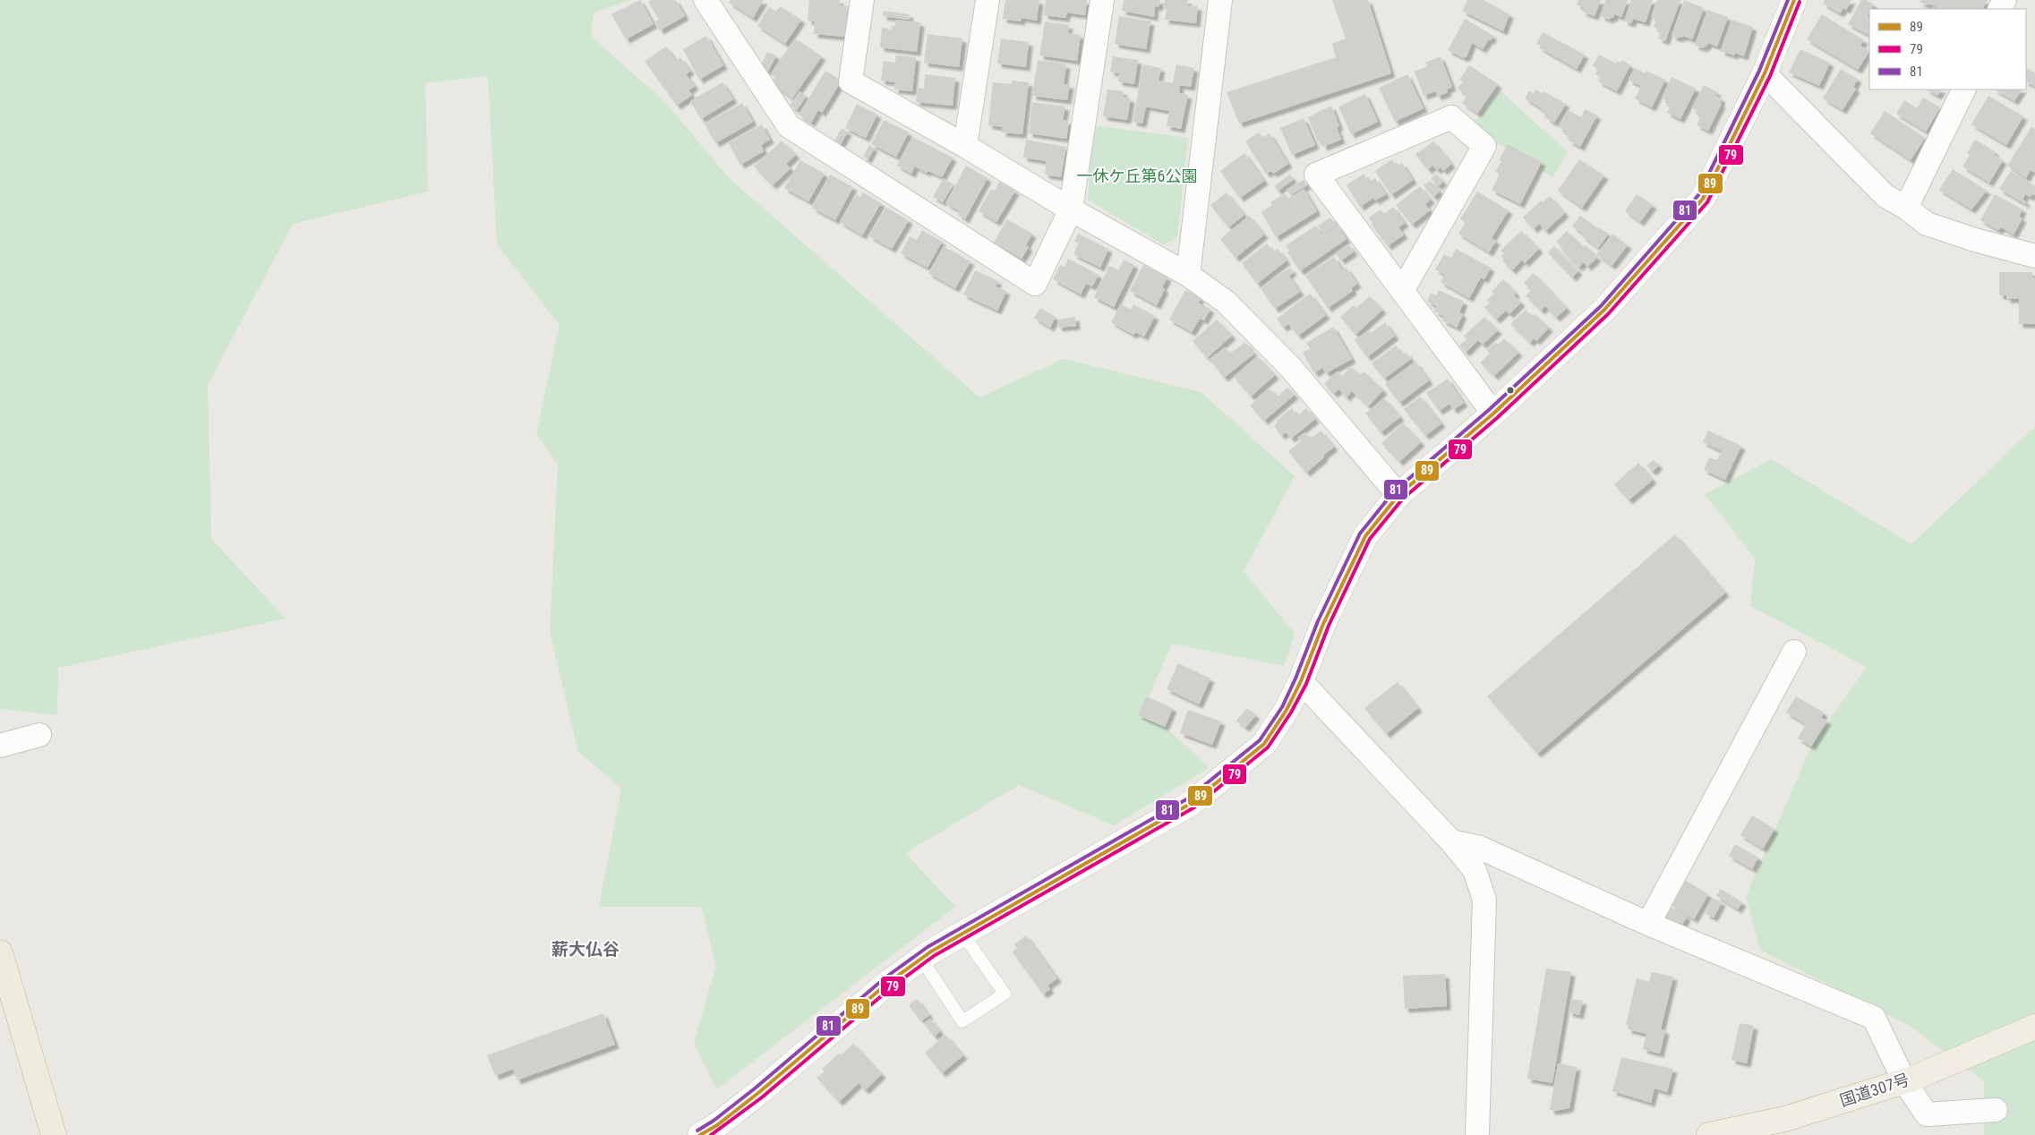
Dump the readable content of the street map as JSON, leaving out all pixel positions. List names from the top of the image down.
{
  "streets": {
    "highway": ["国道307号"]
  },
  "districts": ["薪大仏谷"],
  "parks": ["一休ケ丘第6公園"],
  "lines": ["transit line 89", "transit line 81", "transit line 79"],
  "legend": ["89", "79", "81"]
}
